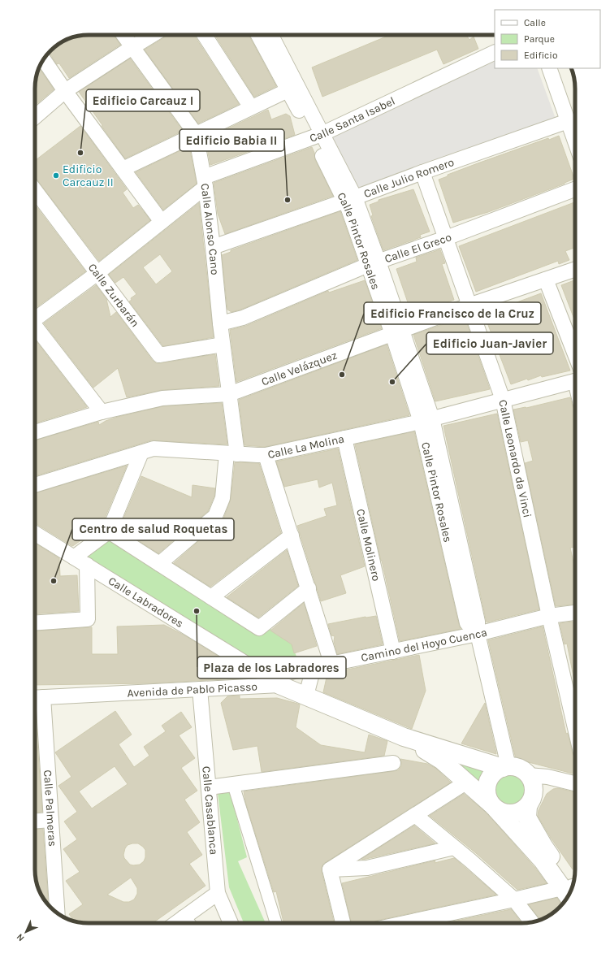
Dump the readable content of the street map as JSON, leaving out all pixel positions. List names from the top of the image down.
{
  "streets": {
    "street": [
      "Calle Santa Isabel",
      "Calle Julio Romero",
      "Calle Alonso Cano",
      "Calle Pintor Rosales",
      "Calle El Greco",
      "Calle Zurbarán",
      "Calle Velázquez",
      "Calle La Molina",
      "Calle Leonardo da Vinci",
      "Calle Molinero",
      "Calle Labradores",
      "Camino del Hoyo Cuenca",
      "Avenida de Pablo Picasso",
      "Calle Palmeras",
      "Calle Casablanca"
    ]
  },
  "crossings": [
    ["Calle Santa Isabel", "Calle Alonso Cano"],
    ["Calle Santa Isabel", "Calle Pintor Rosales"],
    ["Calle Santa Isabel", "Calle Zurbarán"],
    ["Calle Julio Romero", "Calle Alonso Cano"],
    ["Calle Julio Romero", "Calle Pintor Rosales"],
    ["Calle Julio Romero", "Calle Leonardo da Vinci"],
    ["Calle Alonso Cano", "Calle El Greco"],
    ["Calle Alonso Cano", "Calle Zurbarán"],
    ["Calle Alonso Cano", "Calle Velázquez"],
    ["Calle Alonso Cano", "Calle La Molina"],
    ["Calle Pintor Rosales", "Calle El Greco"],
    ["Calle Pintor Rosales", "Calle Velázquez"],
    ["Calle Pintor Rosales", "Calle La Molina"],
    ["Calle Pintor Rosales", "Camino del Hoyo Cuenca"],
    ["Calle Pintor Rosales", "Avenida de Pablo Picasso"],
    ["Calle El Greco", "Calle Leonardo da Vinci"],
    ["Calle Velázquez", "Calle Leonardo da Vinci"],
    ["Calle La Molina", "Calle Leonardo da Vinci"],
    ["Calle La Molina", "Calle Molinero"],
    ["Calle Leonardo da Vinci", "Camino del Hoyo Cuenca"],
    ["Calle Molinero", "Camino del Hoyo Cuenca"],
    ["Calle Labradores", "Camino del Hoyo Cuenca"],
    ["Calle Labradores", "Avenida de Pablo Picasso"],
    ["Camino del Hoyo Cuenca", "Avenida de Pablo Picasso"],
    ["Avenida de Pablo Picasso", "Calle Palmeras"],
    ["Avenida de Pablo Picasso", "Calle Casablanca"]
  ],
  "places": [
    "Edificio Carcauz I",
    "Edificio Carcauz II",
    "Edificio Babia II",
    "Edificio Francisco de la Cruz",
    "Edificio Juan-Javier",
    "Centro de salud Roquetas",
    "Plaza de los Labradores"
  ],
  "legend": ["Calle", "Parque", "Edificio"],
  "north": "bottom left"
}
